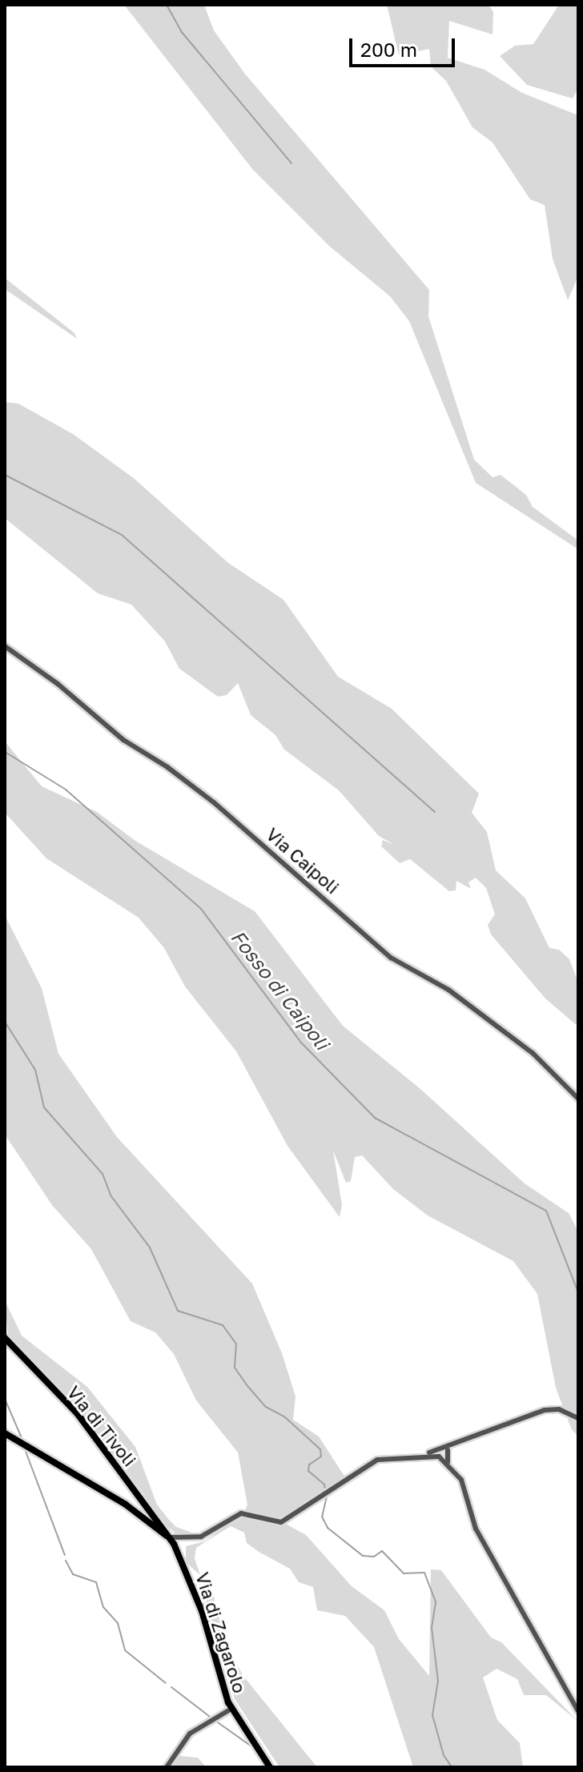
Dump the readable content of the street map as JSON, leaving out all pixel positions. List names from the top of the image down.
{
  "streets": {
    "main road": ["Via di Tivoli", "Via di Zagarolo"],
    "street": ["Via Caipoli"]
  },
  "crossings": [
    ["Via di Tivoli", "Via di Zagarolo"]
  ],
  "water": ["Fosso di Caipoli"],
  "scale_bar": "200 m"
}
